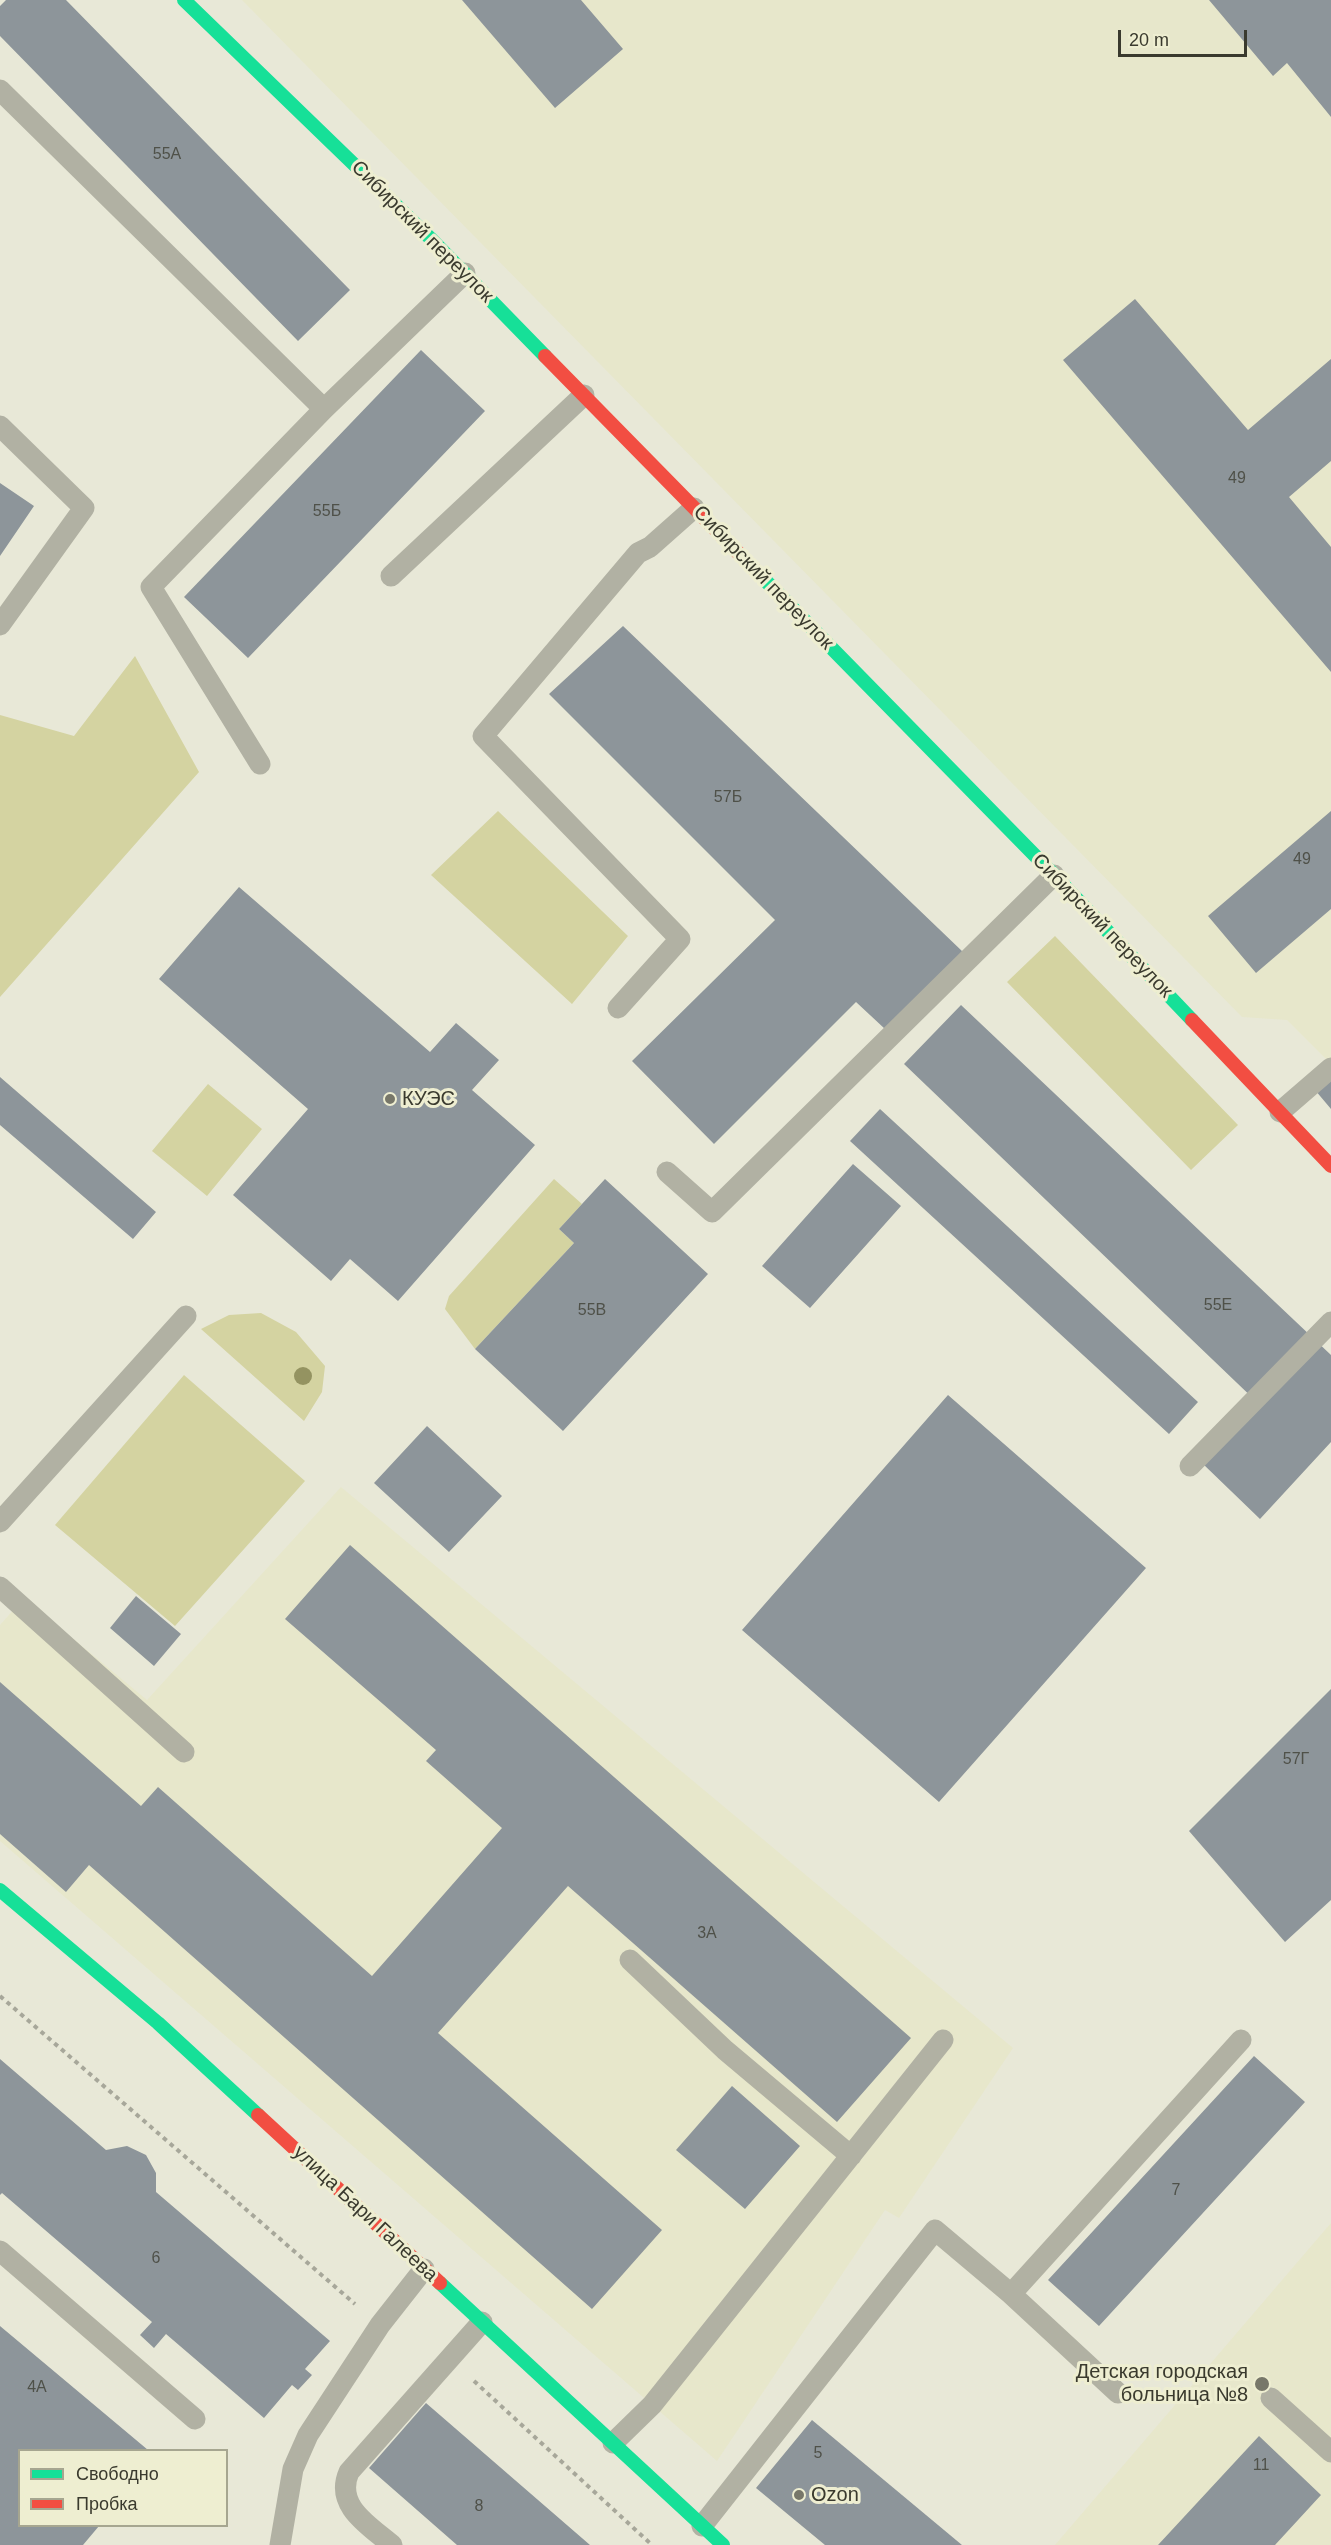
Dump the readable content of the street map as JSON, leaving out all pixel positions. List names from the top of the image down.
{
  "streets": {
    "street": ["Сибирский переулок", "улица Бари Галеева"]
  },
  "places": ["КУЭС", "Детская городская больница №8", "Ozon"],
  "house_numbers": [
    "55А",
    "49",
    "55Б",
    "57Б",
    "49",
    "55Е",
    "55В",
    "57Г",
    "3А",
    "7",
    "6",
    "4А",
    "5",
    "11",
    "8"
  ],
  "legend": ["Свободно", "Пробка"],
  "scale_bar": "20 m"
}
